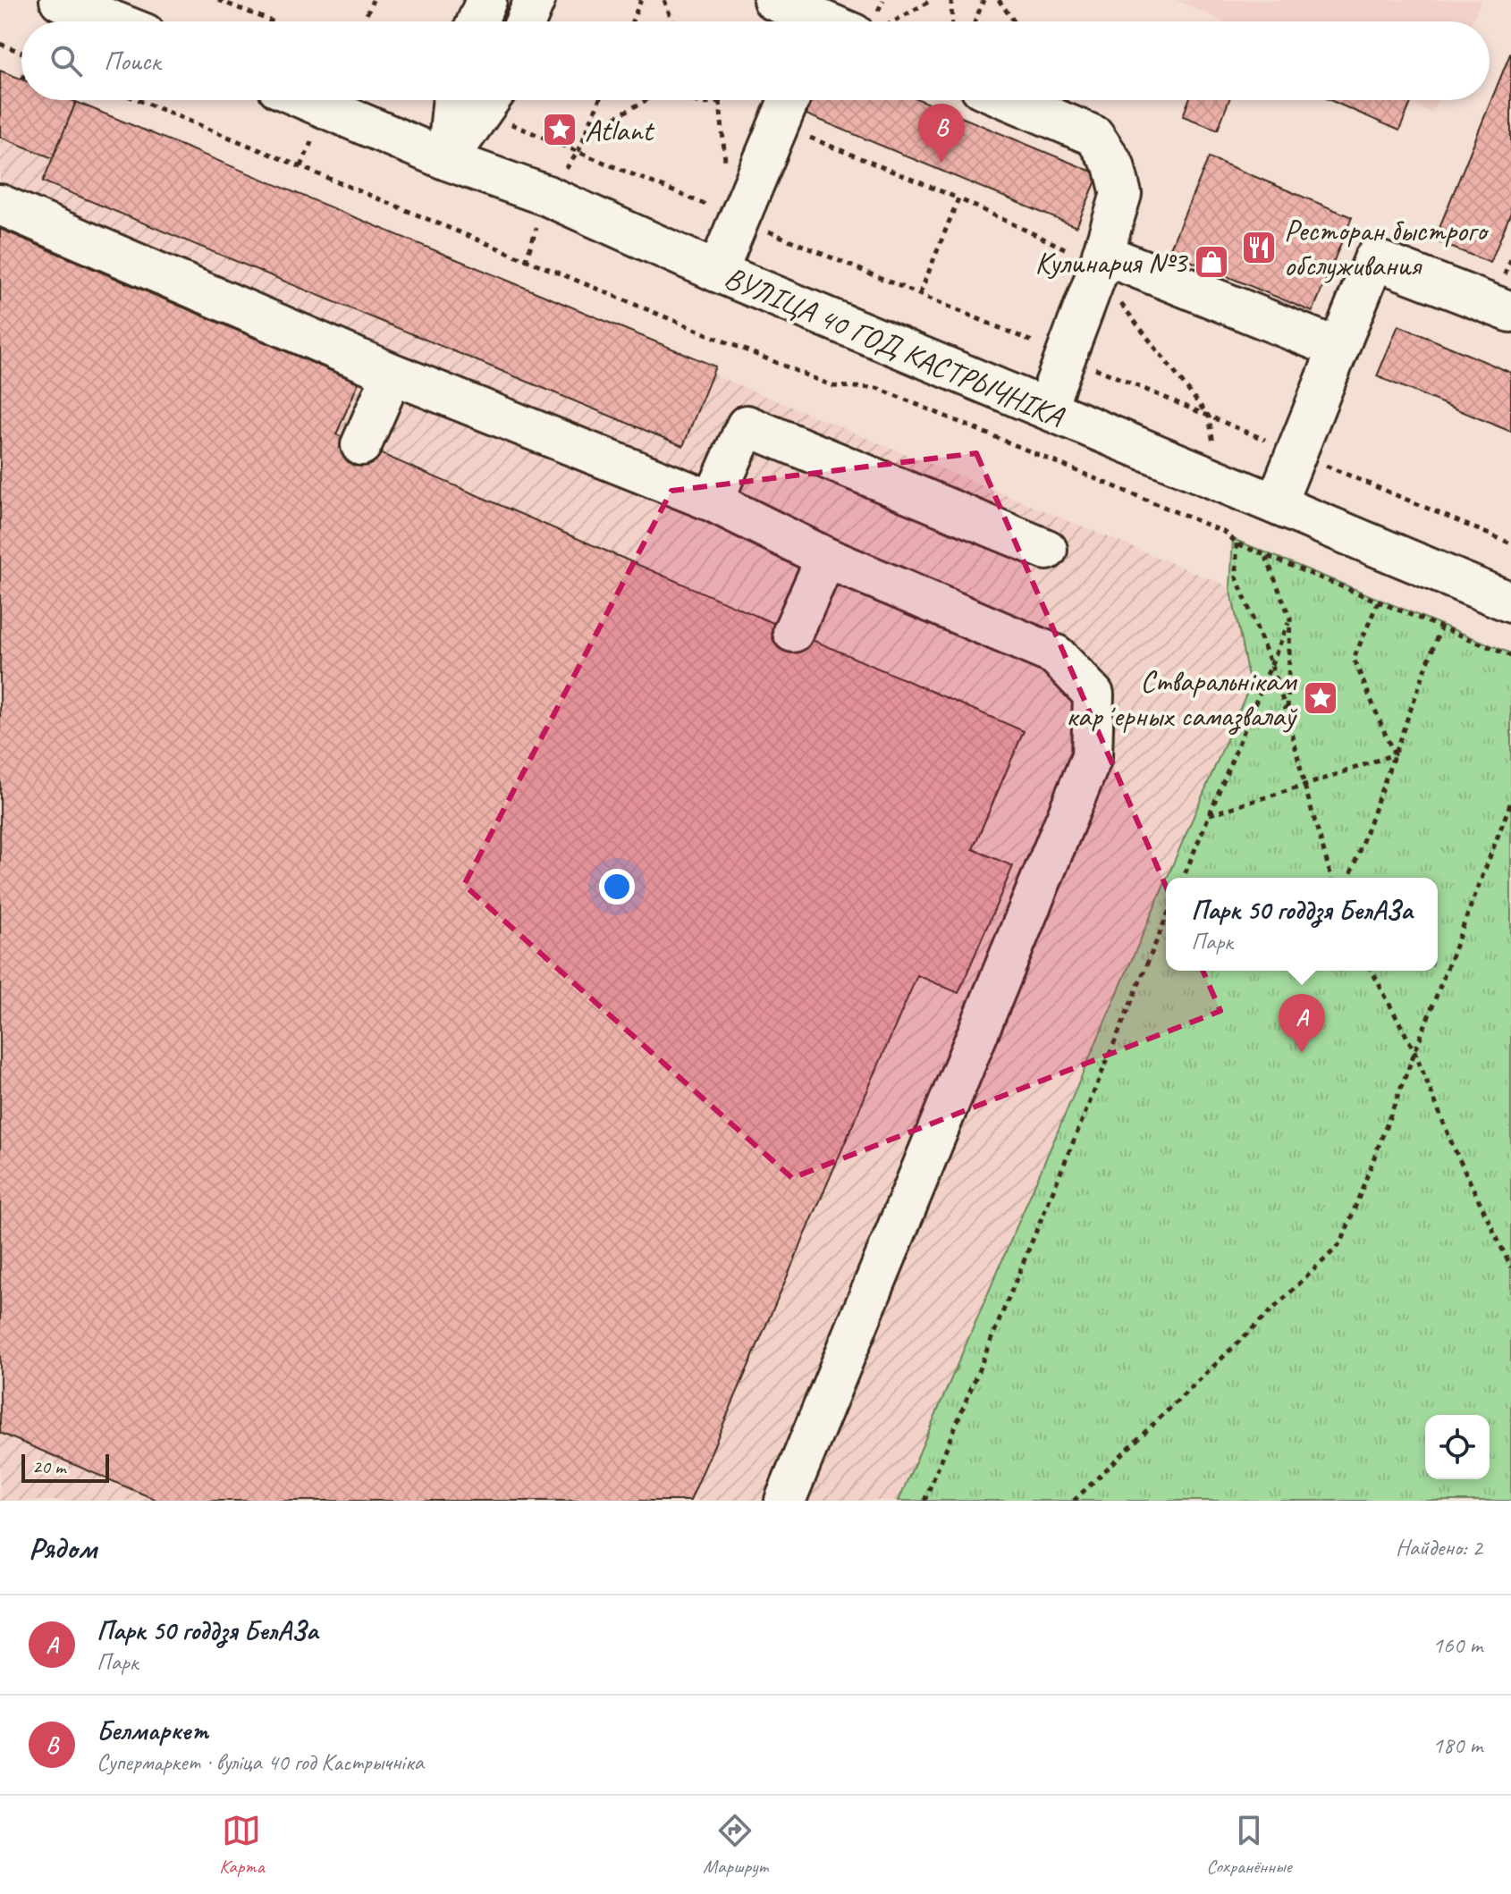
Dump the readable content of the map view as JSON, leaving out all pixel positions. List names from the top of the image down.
{
  "streets": {
    "main road": ["ВУЛІЦА 40 ГОД КАСТРЫЧНІКА"]
  },
  "places": {
    "place": ["Atlant", "Стваральнікам карʼерных самазвалаў"],
    "restaurant": ["Ресторан быстрого обслуживания"],
    "shop": ["Кулинария №3"]
  },
  "scale_bar": "20 m",
  "page": {
    "search": "Поиск",
    "pins": ["B", "A"],
    "popup": ["Парк 50 годдзя БелАЗа", "Парк"],
    "scale": "20 m",
    "heading": ["Рядом", "Найдено: 2"],
    "list": [
      {
        "mark": "A",
        "name": "Парк 50 годдзя БелАЗа",
        "note": "Парк",
        "value": "160 m"
      },
      {
        "mark": "B",
        "name": "Белмаркет",
        "note": "Супермаркет · вуліца 40 год Кастрычніка",
        "value": "180 m"
      }
    ],
    "nav": ["Карта", "Маршрут", "Сохранённые"]
  }
}
